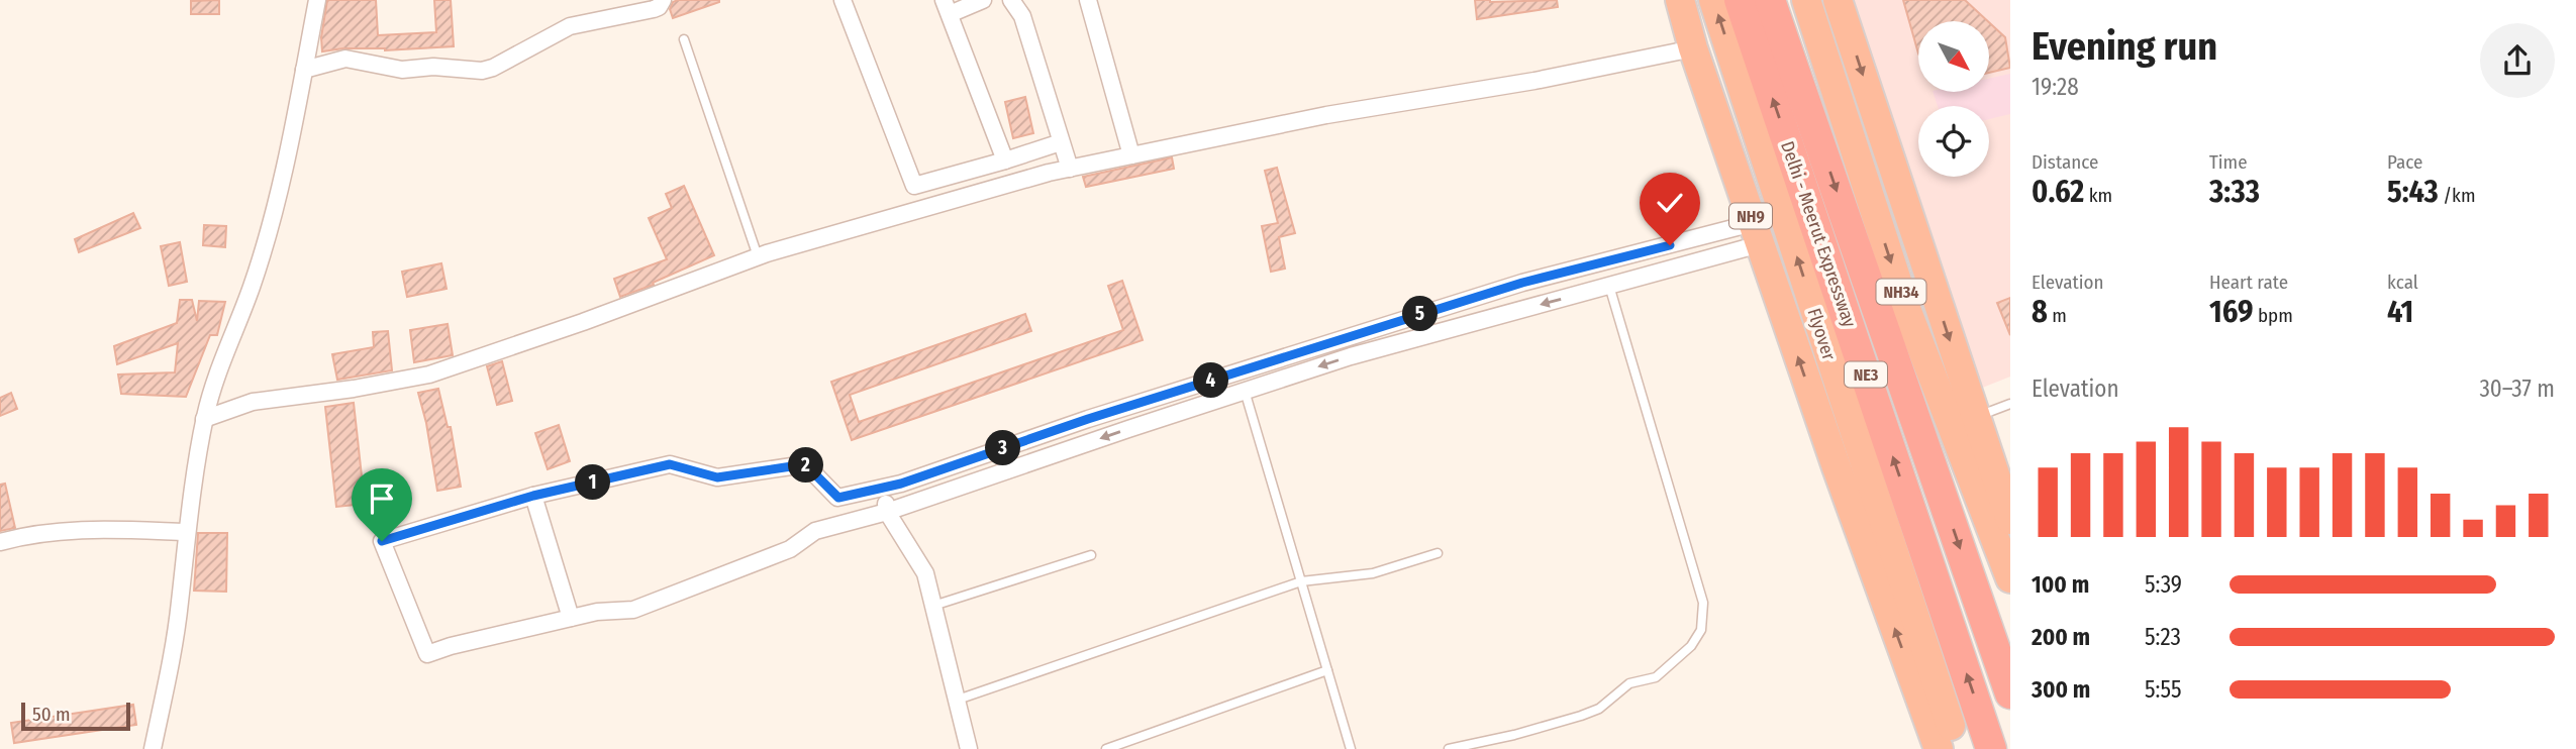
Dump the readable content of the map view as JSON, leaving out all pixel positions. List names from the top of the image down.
{
  "streets": {
    "highway": [
      "NH9",
      "Delhi - Meerut Expressway",
      "NH34",
      "Flyover",
      "NE3"
    ]
  },
  "scale_bar": "50 m",
  "north": "bottom right",
  "page": {
    "heading": ["Evening run", "19:28"],
    "stats": [
      ["Distance", "0.62 km"],
      ["Time", "3:33"],
      ["Pace", "5:43 /km"],
      ["Elevation", "8 m"],
      ["Heart rate", "169 bpm"],
      ["kcal", "41"]
    ],
    "pins": [
      "5",
      "4",
      "3",
      "2",
      "1"
    ],
    "chart": ["Elevation", "30–37 m"],
    "list": [
      {
        "name": "100 m",
        "note": "5:39"
      },
      {
        "name": "200 m",
        "note": "5:23"
      },
      {
        "name": "300 m",
        "note": "5:55"
      }
    ],
    "scale": "50 m"
  }
}
